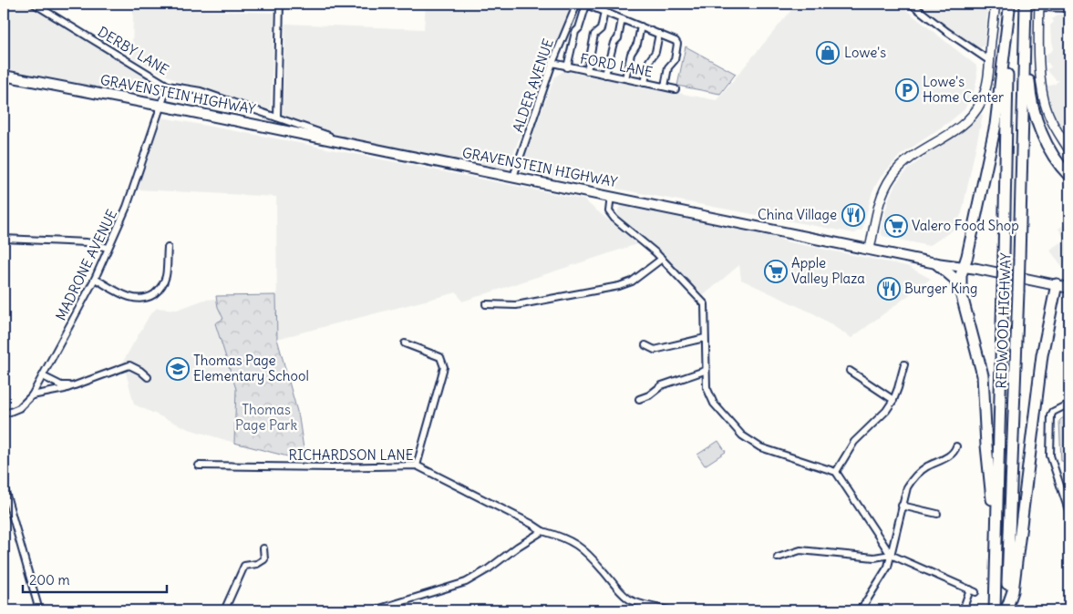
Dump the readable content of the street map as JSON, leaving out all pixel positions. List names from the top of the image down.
{
  "streets": {
    "highway": ["REDWOOD HIGHWAY"],
    "main road": ["GRAVENSTEIN HIGHWAY"],
    "street": [
      "DERBY LANE",
      "FORD LANE",
      "ALDER AVENUE",
      "MADRONE AVENUE",
      "RICHARDSON LANE"
    ]
  },
  "crossings": [
    ["DERBY LANE", "GRAVENSTEIN HIGHWAY"],
    ["DERBY LANE", "MADRONE AVENUE"],
    ["FORD LANE", "ALDER AVENUE"],
    ["ALDER AVENUE", "GRAVENSTEIN HIGHWAY"],
    ["GRAVENSTEIN HIGHWAY", "MADRONE AVENUE"]
  ],
  "parks": ["Thomas Page Park"],
  "places": {
    "shop": ["Lowe's"],
    "parking": ["Lowe's Home Center"],
    "restaurant": ["China Village", "Burger King"],
    "supermarket": ["Valero Food Shop", "Apple Valley Plaza"],
    "school or university": ["Thomas Page Elementary School"]
  },
  "scale_bar": "200 m"
}
